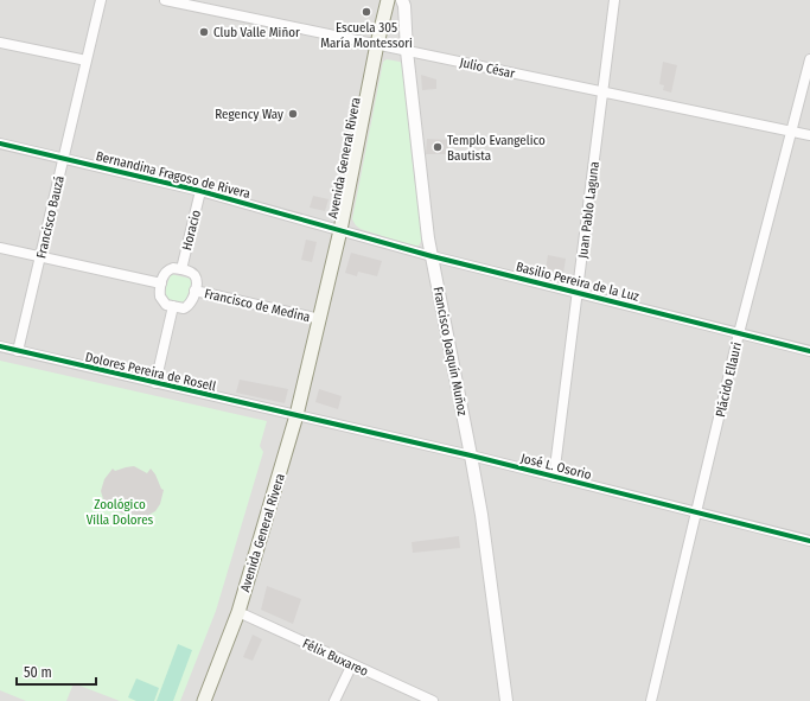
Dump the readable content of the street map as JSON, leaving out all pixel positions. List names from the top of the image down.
{
  "streets": {
    "main road": ["Avenida General Rivera"],
    "street": [
      "Julio César",
      "Bernandina Fragoso de Rivera",
      "Juan Pablo Laguna",
      "Francisco Bauzá",
      "Horacio",
      "Basilio Pereira de la Luz",
      "Francisco de Medina",
      "Francisco Joaquín Muñoz",
      "Dolores Pereira de Rosell",
      "Plácido Ellauri",
      "José L. Osorio",
      "Félix Buxareo"
    ]
  },
  "crossings": [
    ["Julio César", "Avenida General Rivera"],
    ["Julio César", "Juan Pablo Laguna"],
    ["Julio César", "Francisco Joaquín Muñoz"],
    ["Julio César", "Plácido Ellauri"],
    ["Avenida General Rivera", "Bernandina Fragoso de Rivera"],
    ["Avenida General Rivera", "Basilio Pereira de la Luz"],
    ["Avenida General Rivera", "Francisco de Medina"],
    ["Avenida General Rivera", "Dolores Pereira de Rosell"],
    ["Avenida General Rivera", "José L. Osorio"],
    ["Avenida General Rivera", "Félix Buxareo"],
    ["Bernandina Fragoso de Rivera", "Francisco Bauzá"],
    ["Bernandina Fragoso de Rivera", "Horacio"],
    ["Bernandina Fragoso de Rivera", "Basilio Pereira de la Luz"],
    ["Juan Pablo Laguna", "Basilio Pereira de la Luz"],
    ["Juan Pablo Laguna", "José L. Osorio"],
    ["Francisco Bauzá", "Dolores Pereira de Rosell"],
    ["Horacio", "Francisco de Medina"],
    ["Basilio Pereira de la Luz", "Francisco Joaquín Muñoz"],
    ["Basilio Pereira de la Luz", "Plácido Ellauri"],
    ["Francisco Joaquín Muñoz", "José L. Osorio"],
    ["Dolores Pereira de Rosell", "José L. Osorio"],
    ["Plácido Ellauri", "José L. Osorio"]
  ],
  "parks": ["Zoológico Villa Dolores"],
  "places": [
    "Escuela 305 María Montessori",
    "Club Valle Miñor",
    "Regency Way",
    "Templo Evangelico Bautista"
  ],
  "scale_bar": "50 m"
}
